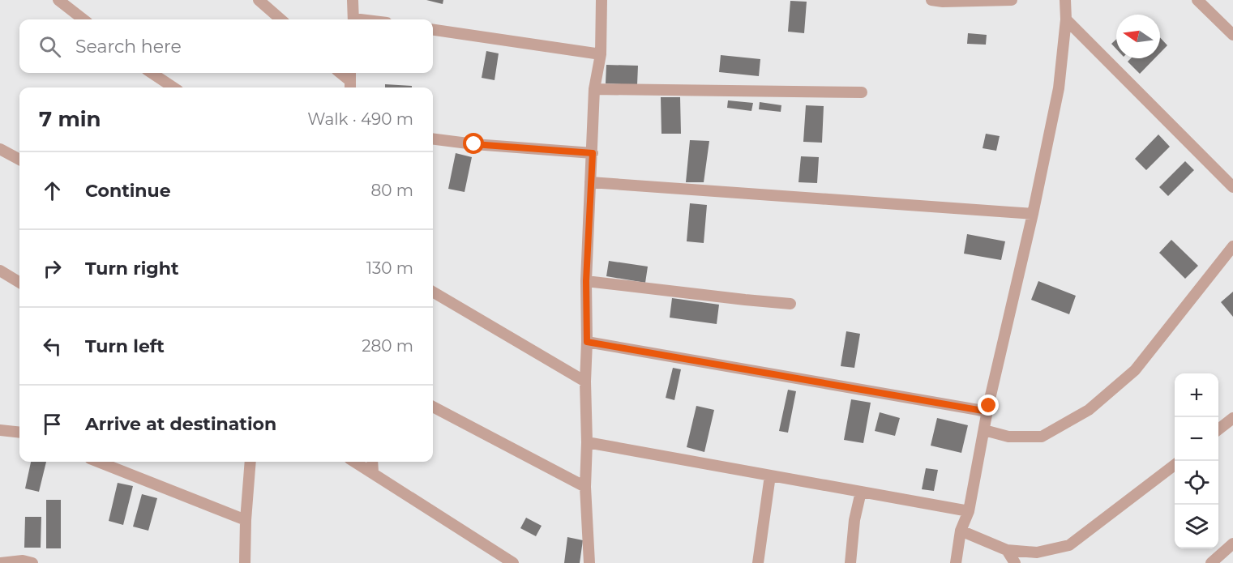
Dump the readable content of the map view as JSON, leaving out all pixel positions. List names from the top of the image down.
{
  "north": "left",
  "page": {
    "search": "Search here",
    "heading": ["7 min", "Walk · 490 m"],
    "list": [
      ["Continue", "80 m"],
      ["Turn right", "130 m"],
      ["Turn left", "280 m"],
      "Arrive at destination"
    ],
    "map_buttons": ["+", "−"]
  }
}
